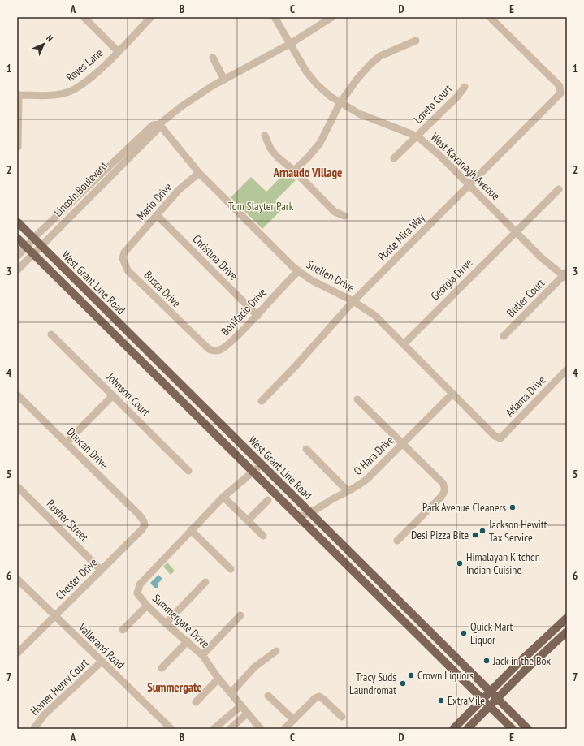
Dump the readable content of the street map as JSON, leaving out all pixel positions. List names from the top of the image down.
{
  "streets": {
    "main road": ["West Grant Line Road"],
    "street": [
      "Reyes Lane",
      "Loreto Court",
      "West Kavanagh Avenue",
      "Lincoln Boulevard",
      "Mario Drive",
      "Ponte Mira Way",
      "Christina Drive",
      "Suellen Drive",
      "Georgia Drive",
      "Busca Drive",
      "Butler Court",
      "Bonifacio Drive",
      "Johnson Court",
      "Atlanta Drive",
      "Duncan Drive",
      "O Hara Drive",
      "Rusher Street",
      "Chester Drive",
      "Summergate Drive",
      "Vallerand Road",
      "Homer Henry Court"
    ]
  },
  "crossings": [
    ["Loreto Court", "West Kavanagh Avenue"],
    ["West Kavanagh Avenue", "Lincoln Boulevard"],
    ["West Kavanagh Avenue", "Ponte Mira Way"],
    ["West Kavanagh Avenue", "Georgia Drive"],
    ["West Kavanagh Avenue", "Butler Court"],
    ["Lincoln Boulevard", "Suellen Drive"],
    ["Lincoln Boulevard", "West Grant Line Road"],
    ["Mario Drive", "Christina Drive"],
    ["Mario Drive", "Suellen Drive"],
    ["Mario Drive", "Busca Drive"],
    ["Ponte Mira Way", "Suellen Drive"],
    ["Christina Drive", "Bonifacio Drive"],
    ["Suellen Drive", "Georgia Drive"],
    ["Suellen Drive", "Bonifacio Drive"],
    ["Suellen Drive", "Atlanta Drive"],
    ["Suellen Drive", "O Hara Drive"],
    ["West Grant Line Road", "O Hara Drive"],
    ["West Grant Line Road", "Summergate Drive"],
    ["Busca Drive", "Bonifacio Drive"],
    ["Duncan Drive", "Chester Drive"],
    ["Rusher Street", "Chester Drive"],
    ["Chester Drive", "Vallerand Road"],
    ["Vallerand Road", "Homer Henry Court"]
  ],
  "districts": ["Arnaudo Village", "Summergate"],
  "parks": ["Tom Slayter Park"],
  "places": [
    "Park Avenue Cleaners",
    "Jackson Hewitt Tax Service",
    "Desi Pizza Bite",
    "Himalayan Kitchen Indian Cuisine",
    "Quick Mart Liquor",
    "Jack in the Box",
    "Crown Liquors",
    "Tracy Suds Laundromat",
    "ExtraMile"
  ],
  "north": "top right",
  "grid": {
    "columns": [
      "A",
      "B",
      "C",
      "D",
      "E"
    ],
    "rows": [
      "1",
      "2",
      "3",
      "4",
      "5",
      "6",
      "7"
    ]
  }
}
